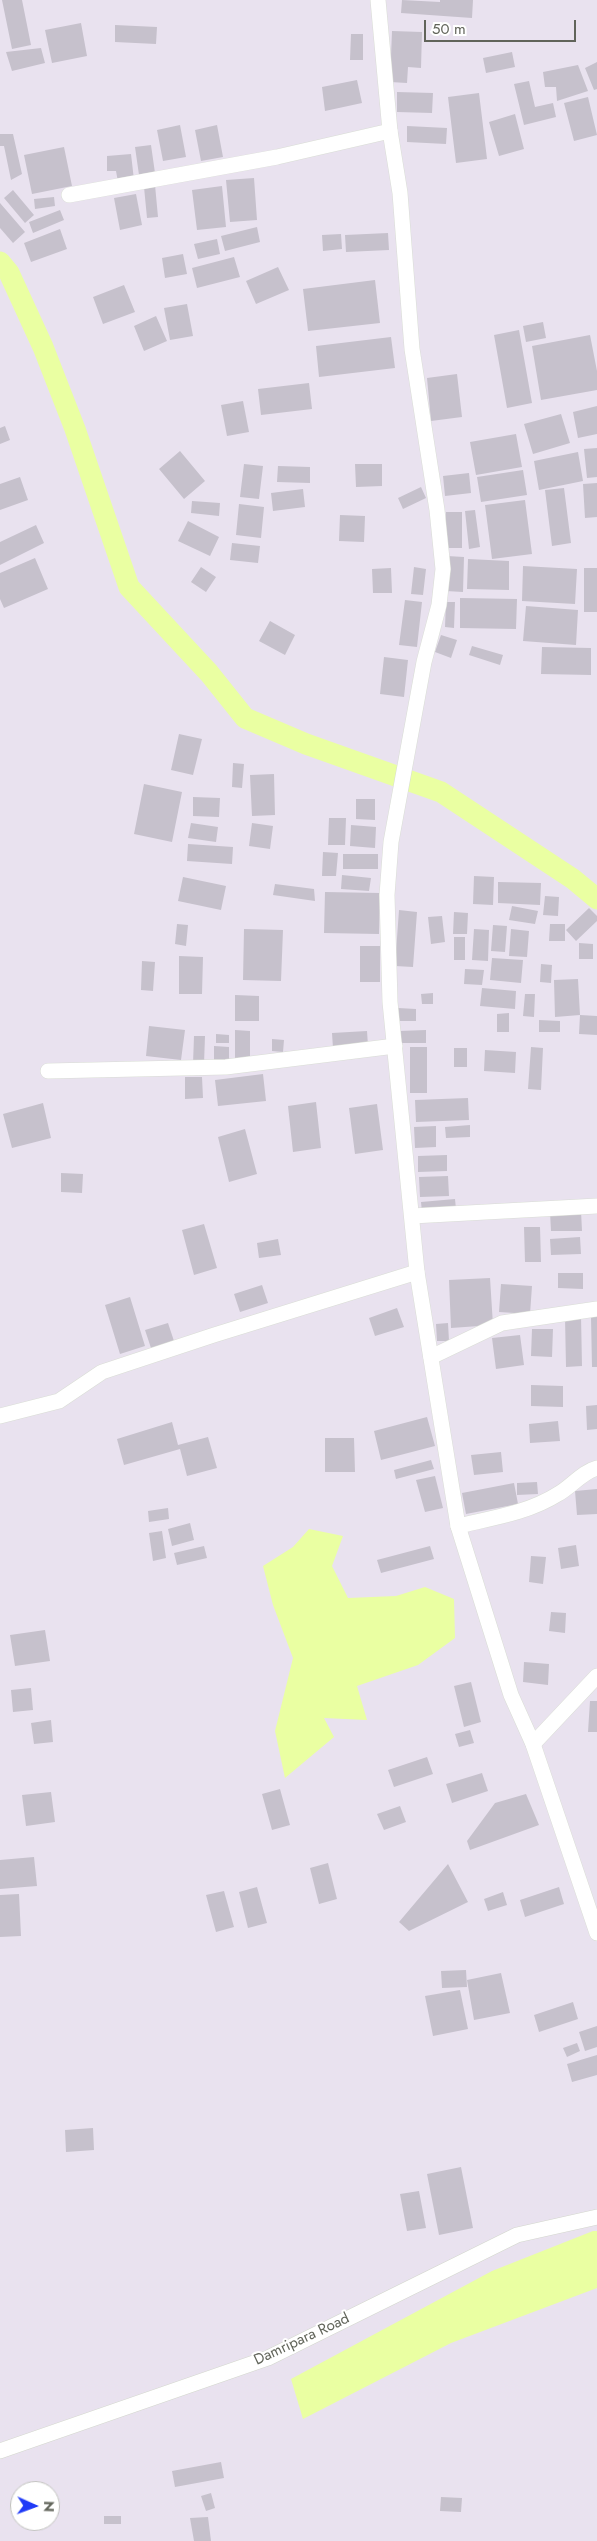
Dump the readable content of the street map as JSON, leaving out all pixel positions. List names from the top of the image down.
{
  "streets": {
    "street": ["Damripara Road"]
  },
  "scale_bar": "50 m",
  "north": "right"
}
